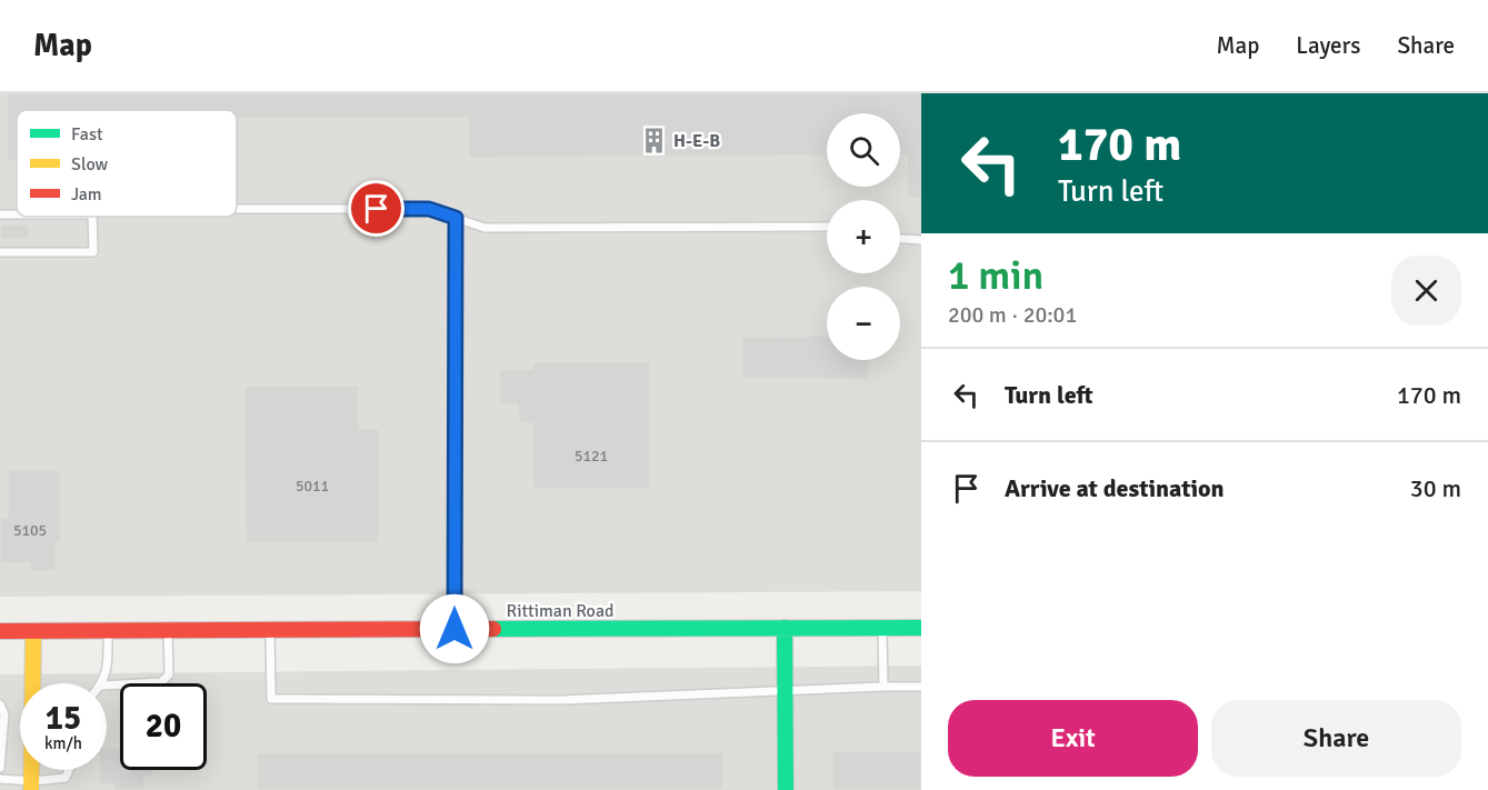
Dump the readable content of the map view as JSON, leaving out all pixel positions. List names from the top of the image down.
{
  "streets": {
    "main road": ["Rittiman Road"]
  },
  "places": {
    "building": ["H-E-B"]
  },
  "house_numbers": ["5121", "5011", "5105"],
  "legend": ["Fast", "Slow", "Jam"],
  "page": {
    "header": "Map",
    "nav": ["Map", "Layers", "Share"],
    "turn": ["170 m", "Turn left"],
    "map_buttons": ["+", "−"],
    "heading": ["1 min", "200 m · 20:01"],
    "list": [
      {
        "name": "Turn left",
        "value": "170 m"
      },
      {
        "name": "Arrive at destination",
        "value": "30 m"
      }
    ],
    "speed": "15 km/h",
    "limit": "20",
    "buttons": ["Exit", "Share"]
  }
}
